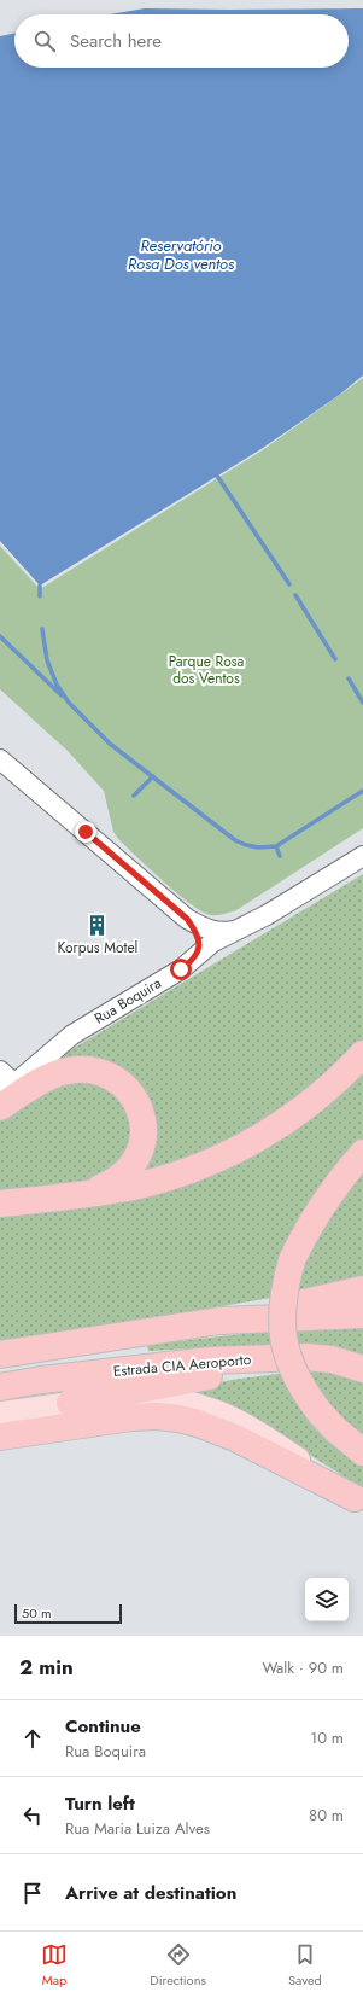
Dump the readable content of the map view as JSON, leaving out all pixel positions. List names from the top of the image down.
{
  "streets": {
    "highway": ["Estrada CIA Aeroporto"],
    "street": ["Rua Boquira"]
  },
  "water": ["Reservatório Rosa Dos ventos"],
  "parks": ["Parque Rosa dos Ventos"],
  "places": {
    "building": ["Korpus Motel"]
  },
  "scale_bar": "50 m",
  "page": {
    "search": "Search here",
    "scale": "50 m",
    "heading": ["2 min", "Walk · 90 m"],
    "list": [
      ["Continue", "Rua Boquira", "10 m"],
      ["Turn left", "Rua Maria Luiza Alves", "80 m"],
      "Arrive at destination"
    ],
    "nav": ["Map", "Directions", "Saved"]
  }
}
